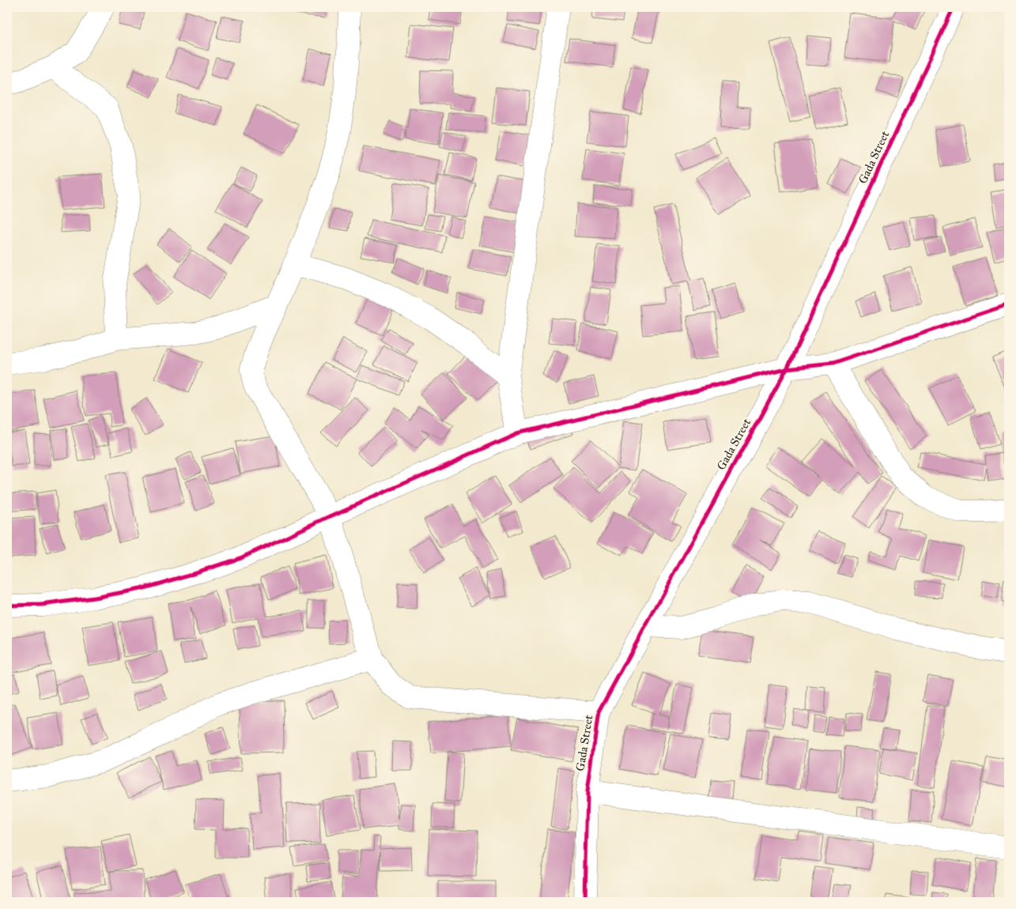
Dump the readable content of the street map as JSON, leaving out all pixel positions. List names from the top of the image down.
{
  "streets": {
    "street": ["Gada Street"]
  }
}
